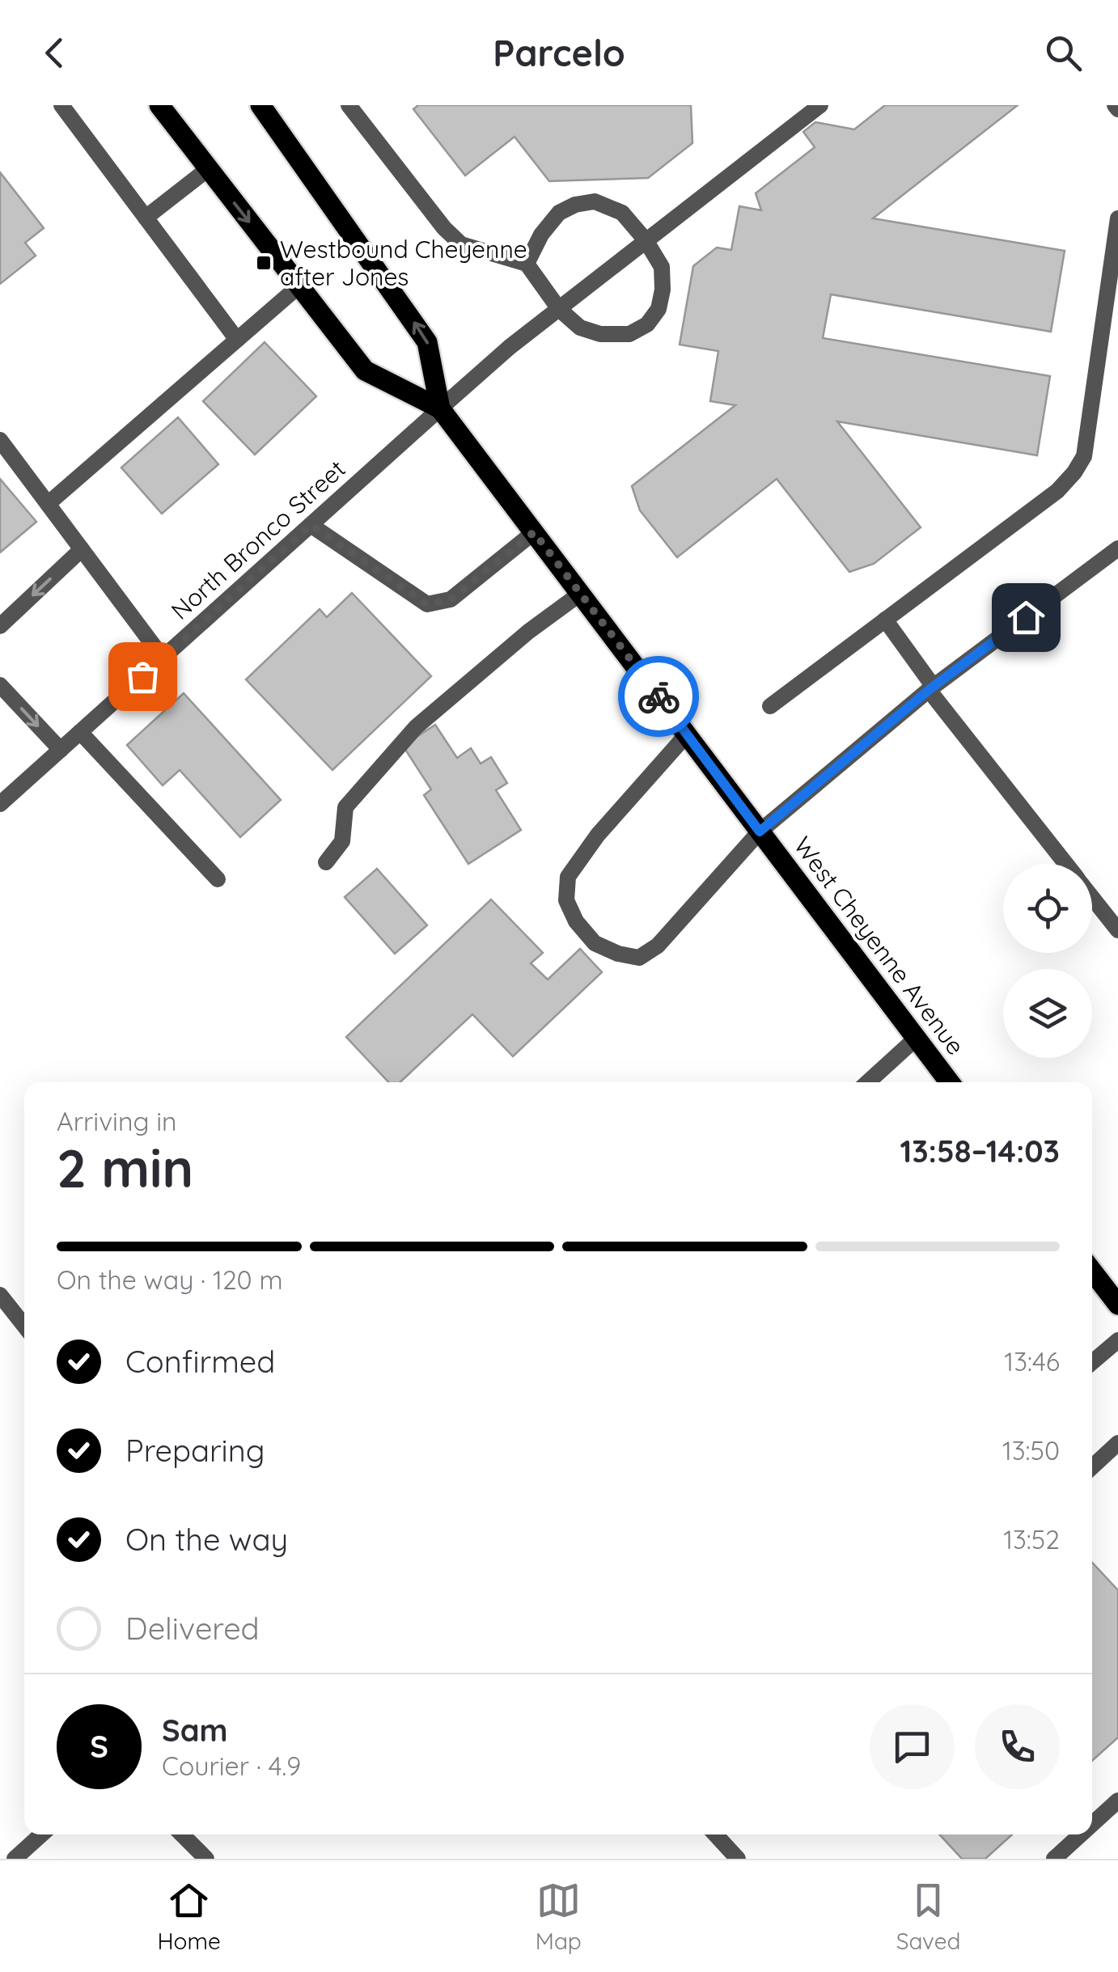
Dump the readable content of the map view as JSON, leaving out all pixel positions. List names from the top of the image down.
{
  "streets": {
    "main road": ["West Cheyenne Avenue"],
    "street": ["North Bronco Street"]
  },
  "crossings": [
    ["North Bronco Street", "West Cheyenne Avenue"]
  ],
  "places": {
    "transit": ["Westbound Cheyenne after Jones"]
  },
  "page": {
    "header": "Parcelo",
    "heading": ["2 min", "Arriving in", "13:58–14:03"],
    "panel": ["Sam", "Courier · 4.9"],
    "bar": "On the way · 120 m",
    "list": [
      ["Confirmed", "13:46"],
      ["Preparing", "13:50"],
      ["On the way", "13:52"],
      "Delivered"
    ],
    "round": "S",
    "tabs": ["Home", "Map", "Saved"]
  }
}
